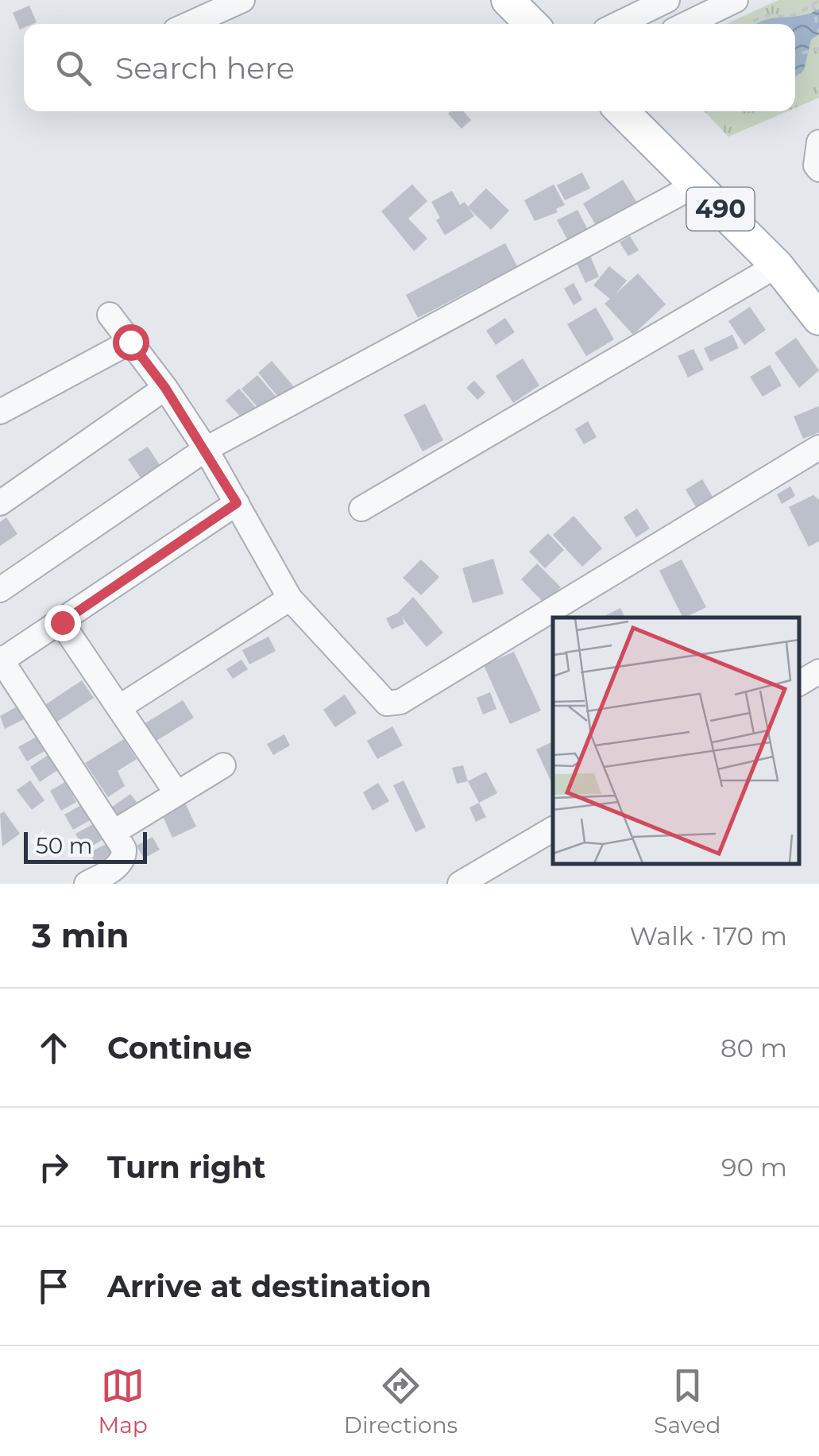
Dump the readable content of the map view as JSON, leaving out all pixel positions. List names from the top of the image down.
{
  "streets": {
    "main road": ["490"]
  },
  "scale_bar": "50 m",
  "page": {
    "search": "Search here",
    "scale": "50 m",
    "heading": ["3 min", "Walk · 170 m"],
    "list": [
      ["Continue", "80 m"],
      ["Turn right", "90 m"],
      "Arrive at destination"
    ],
    "nav": ["Map", "Directions", "Saved"]
  }
}
